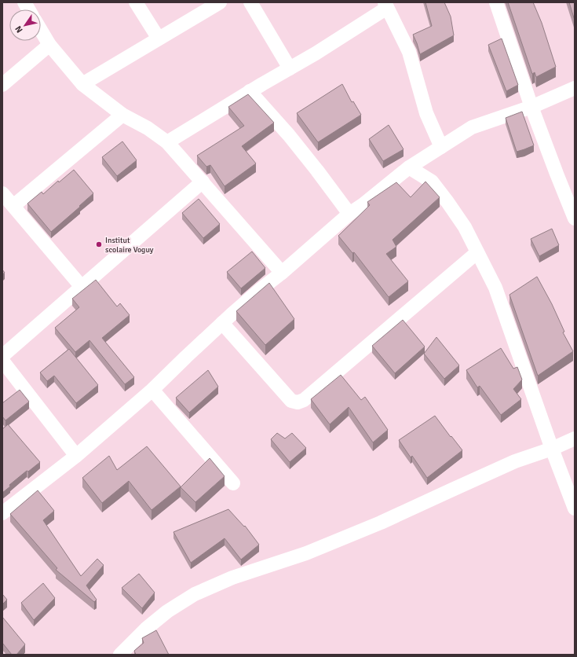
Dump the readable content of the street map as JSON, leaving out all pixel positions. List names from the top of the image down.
{
  "places": ["Institut scolaire Voguy"],
  "north": "bottom left"
}
